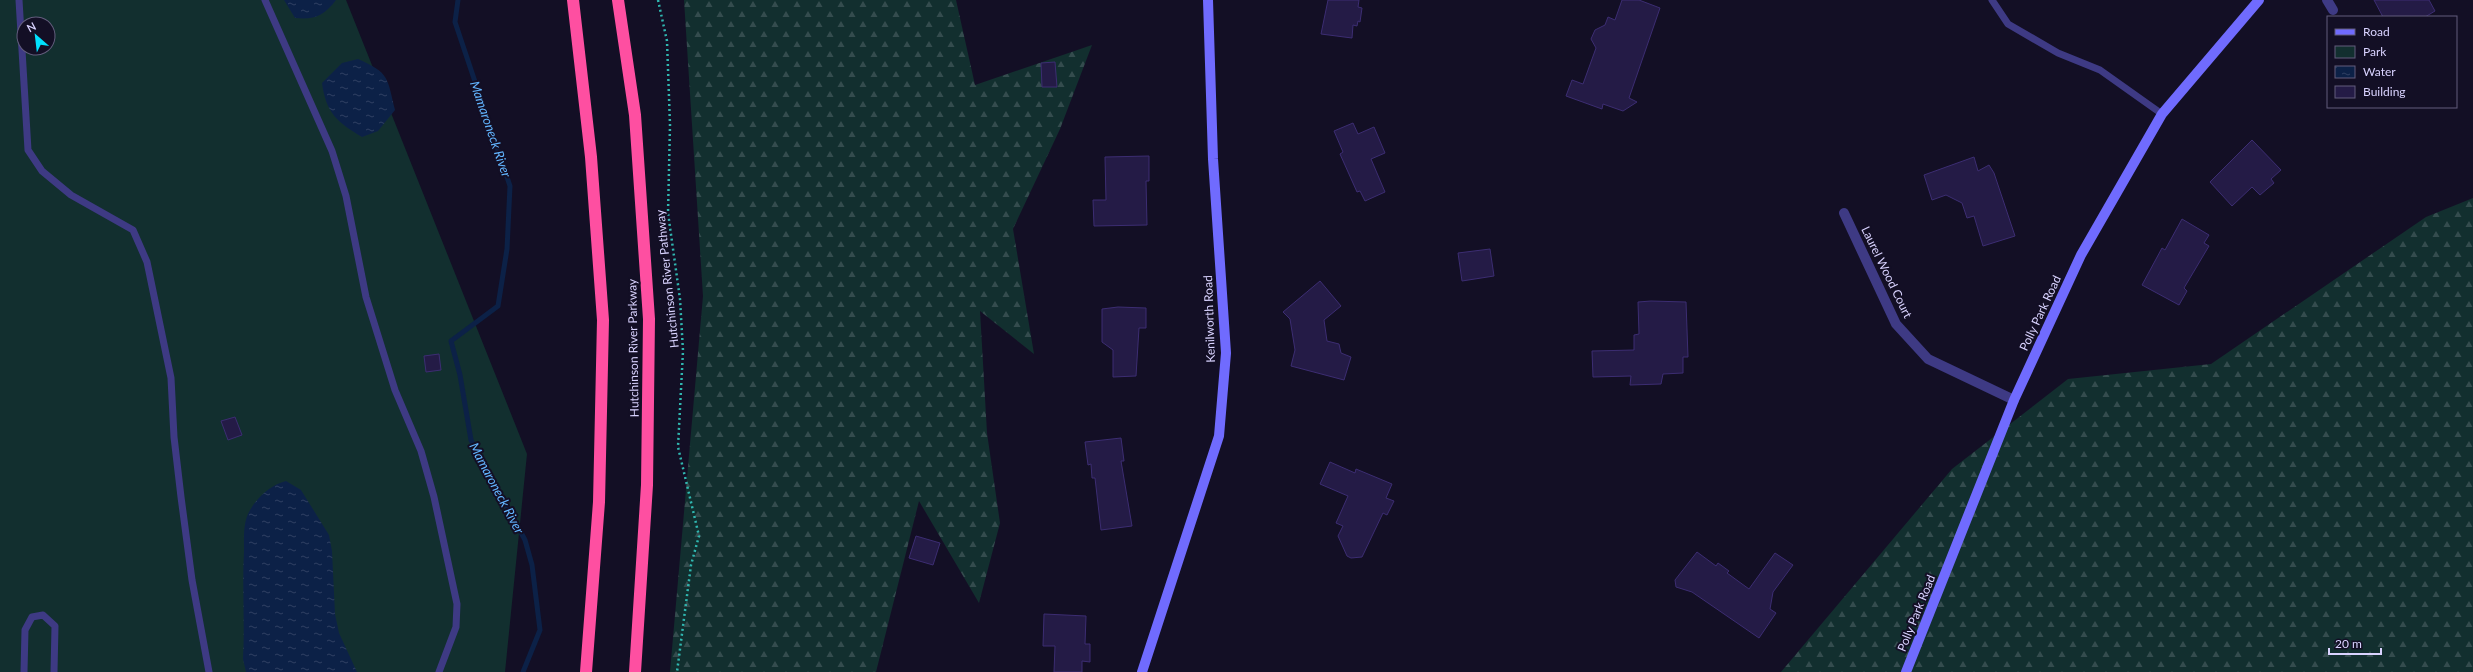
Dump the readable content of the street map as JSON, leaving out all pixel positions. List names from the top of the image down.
{
  "streets": {
    "highway": ["Hutchinson River Parkway"],
    "street": ["Laurel Wood Court", "Polly Park Road", "Kenilworth Road"],
    "path": ["Hutchinson River Pathway"]
  },
  "crossings": [
    ["Laurel Wood Court", "Polly Park Road"]
  ],
  "water": ["Mamaroneck River"],
  "legend": [
    "Road",
    "Park",
    "Water",
    "Building"
  ],
  "scale_bar": "20 m",
  "north": "top left"
}
